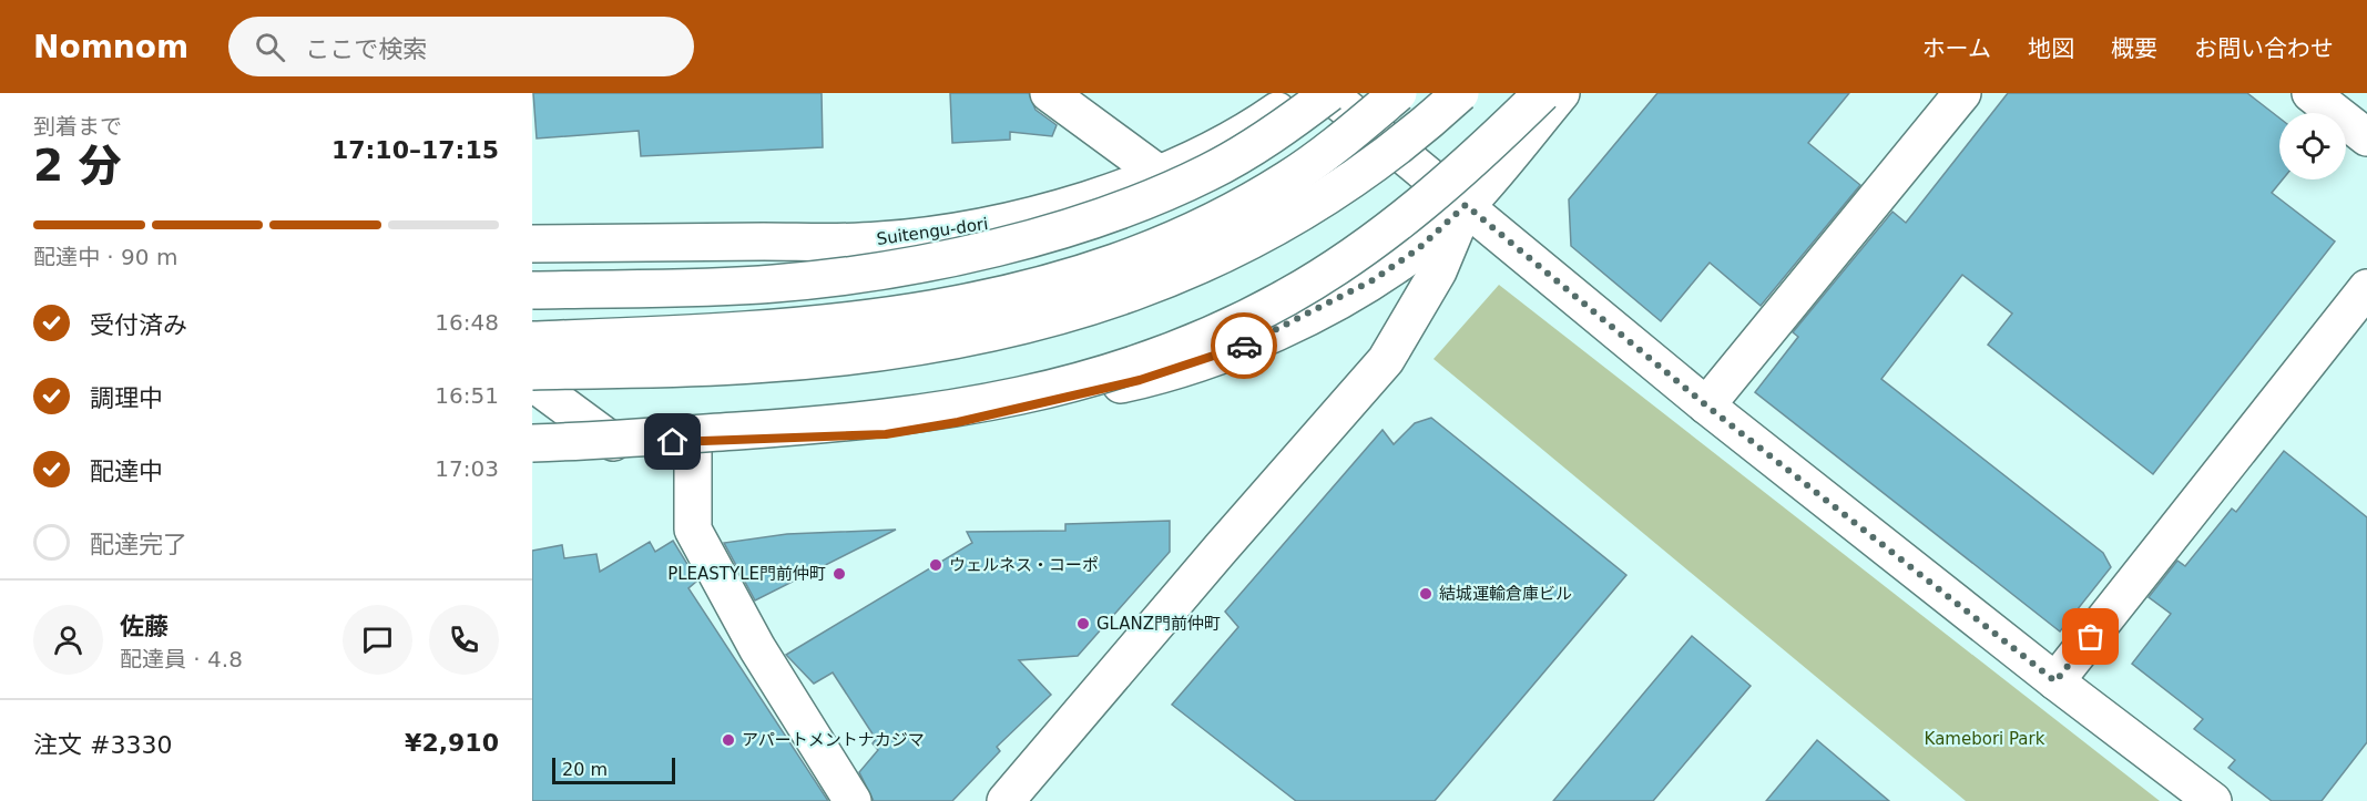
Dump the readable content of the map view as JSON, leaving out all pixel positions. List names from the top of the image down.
{
  "streets": {
    "main road": ["Suitengu-dori"]
  },
  "parks": ["Kamebori Park"],
  "places": [
    "ウェルネス・コーポ",
    "PLEASTYLE門前仲町",
    "結城運輸倉庫ビル",
    "GLANZ門前仲町",
    "アパートメントナカジマ"
  ],
  "scale_bar": "20 m",
  "page": {
    "header": "Nomnom",
    "search": "ここで検索",
    "nav": [
      "ホーム",
      "地図",
      "概要",
      "お問い合わせ"
    ],
    "heading": ["2 分", "到着まで", "17:10–17:15"],
    "panel": [
      "佐藤",
      "配達員 · 4.8",
      "注文 #3330",
      "¥2,910"
    ],
    "bar": "配達中 · 90 m",
    "list": [
      ["受付済み", "16:48"],
      ["調理中", "16:51"],
      ["配達中", "17:03"],
      "配達完了"
    ],
    "scale": "20 m"
  }
}
